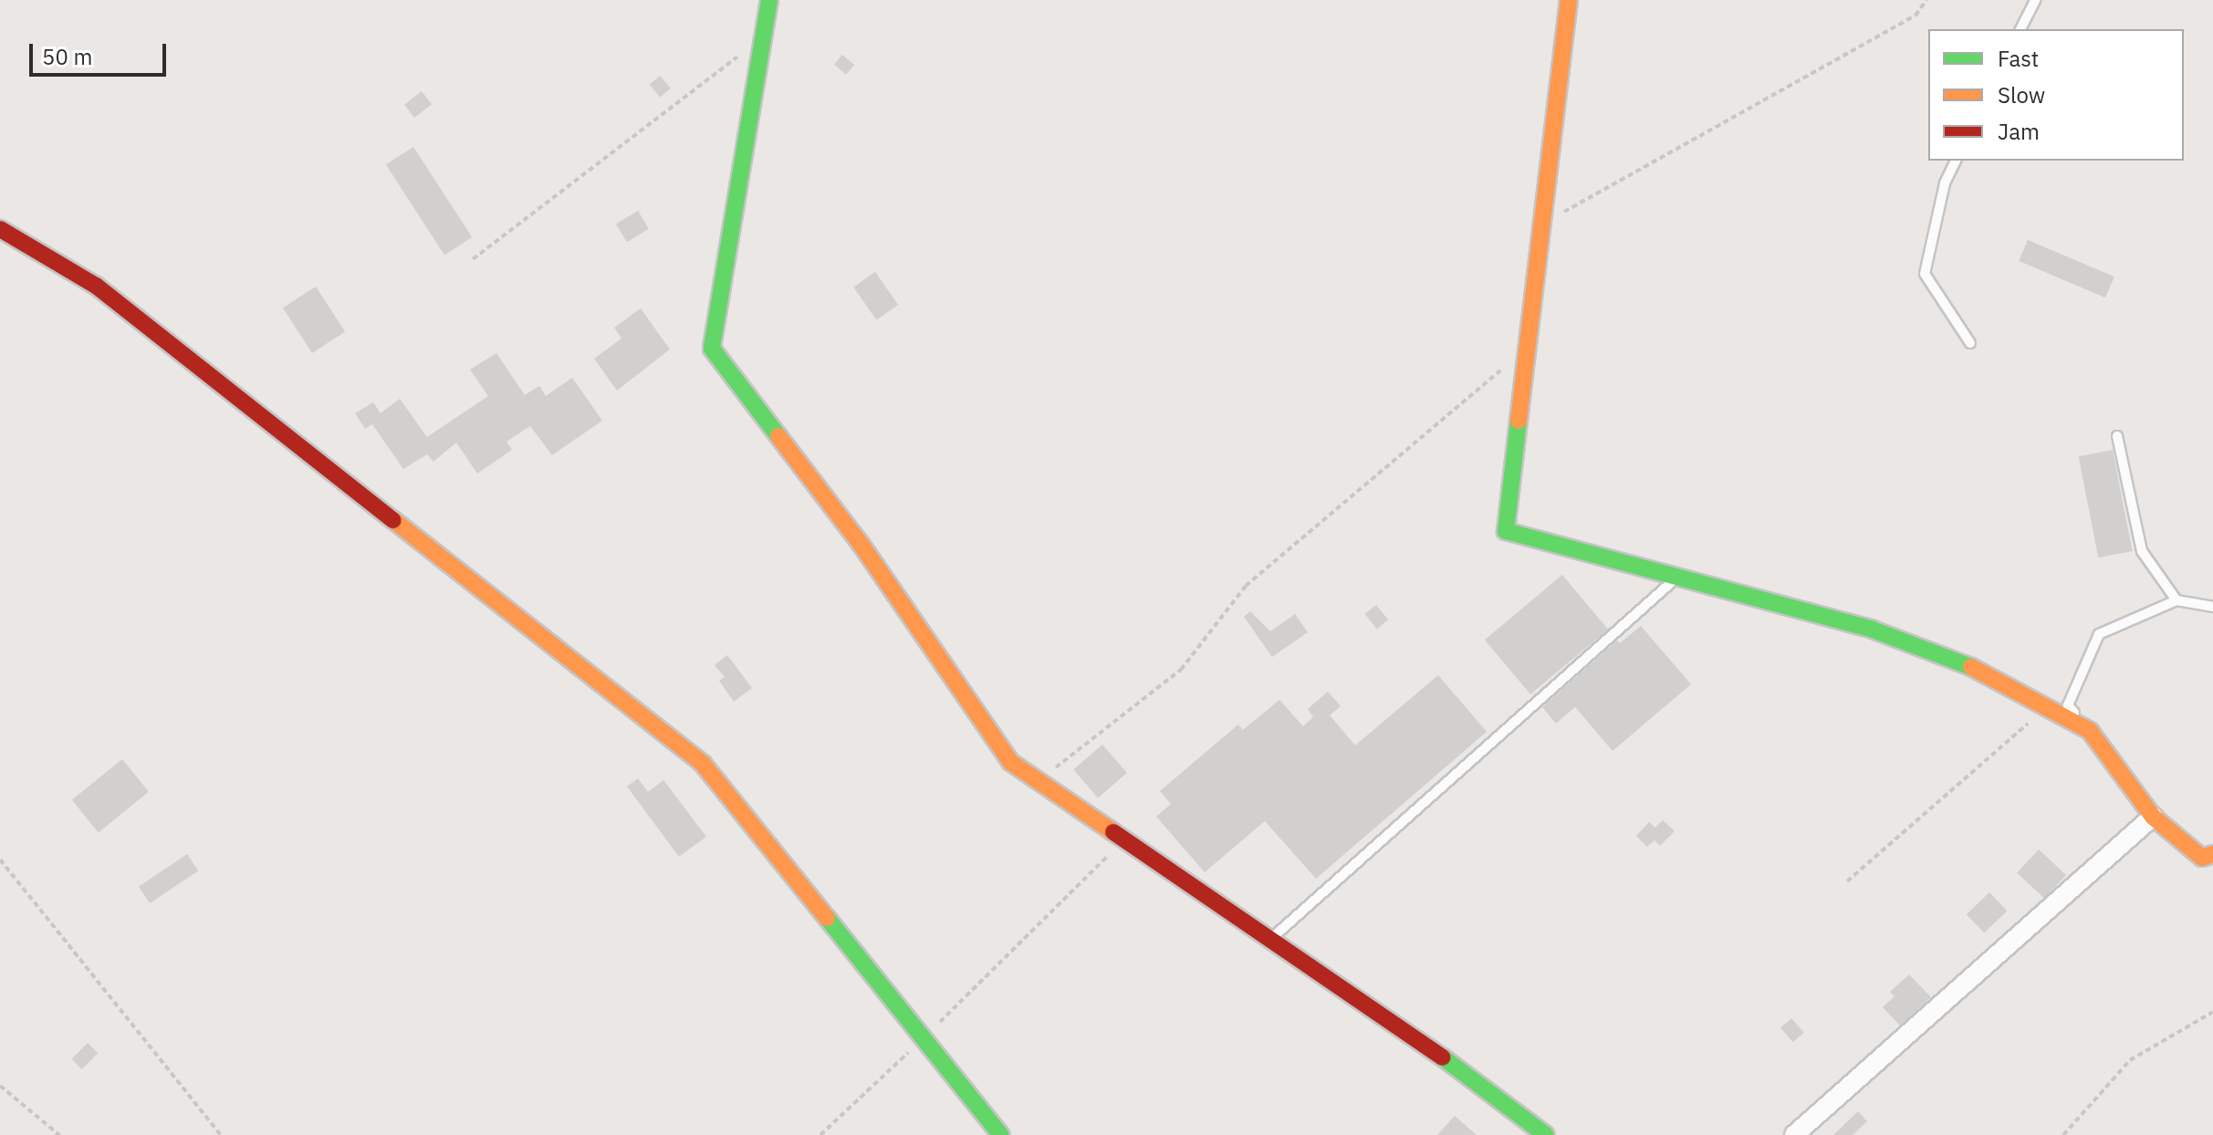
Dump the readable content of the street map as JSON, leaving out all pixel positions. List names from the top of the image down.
{
  "legend": ["Fast", "Slow", "Jam"],
  "scale_bar": "50 m"
}
